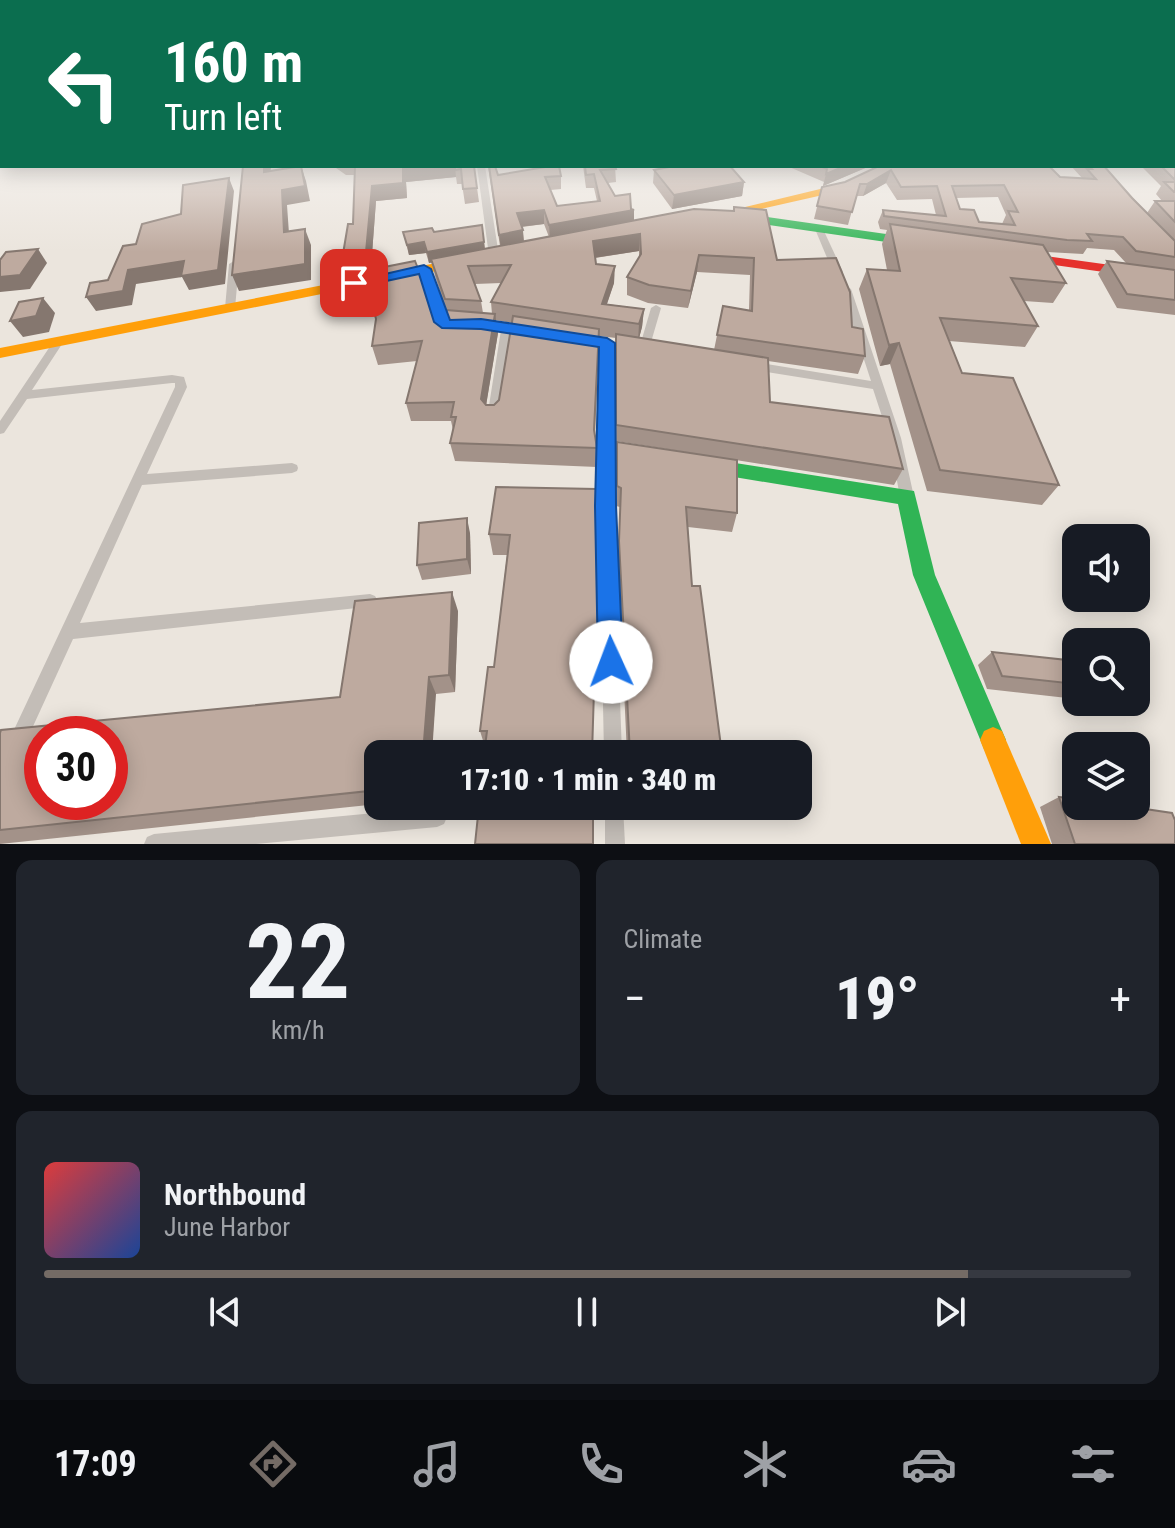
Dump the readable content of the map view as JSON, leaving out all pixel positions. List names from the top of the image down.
{
  "page": {
    "turn": ["160 m", "Turn left"],
    "limit": "30",
    "trip": "17:10 · 1 min · 340 m",
    "tile": [
      ["22", "km/h"],
      "Climate"
    ],
    "heat": ["−", "19°", "+"],
    "song": ["Northbound", "June Harbor"],
    "tabs": "17:09"
  }
}
